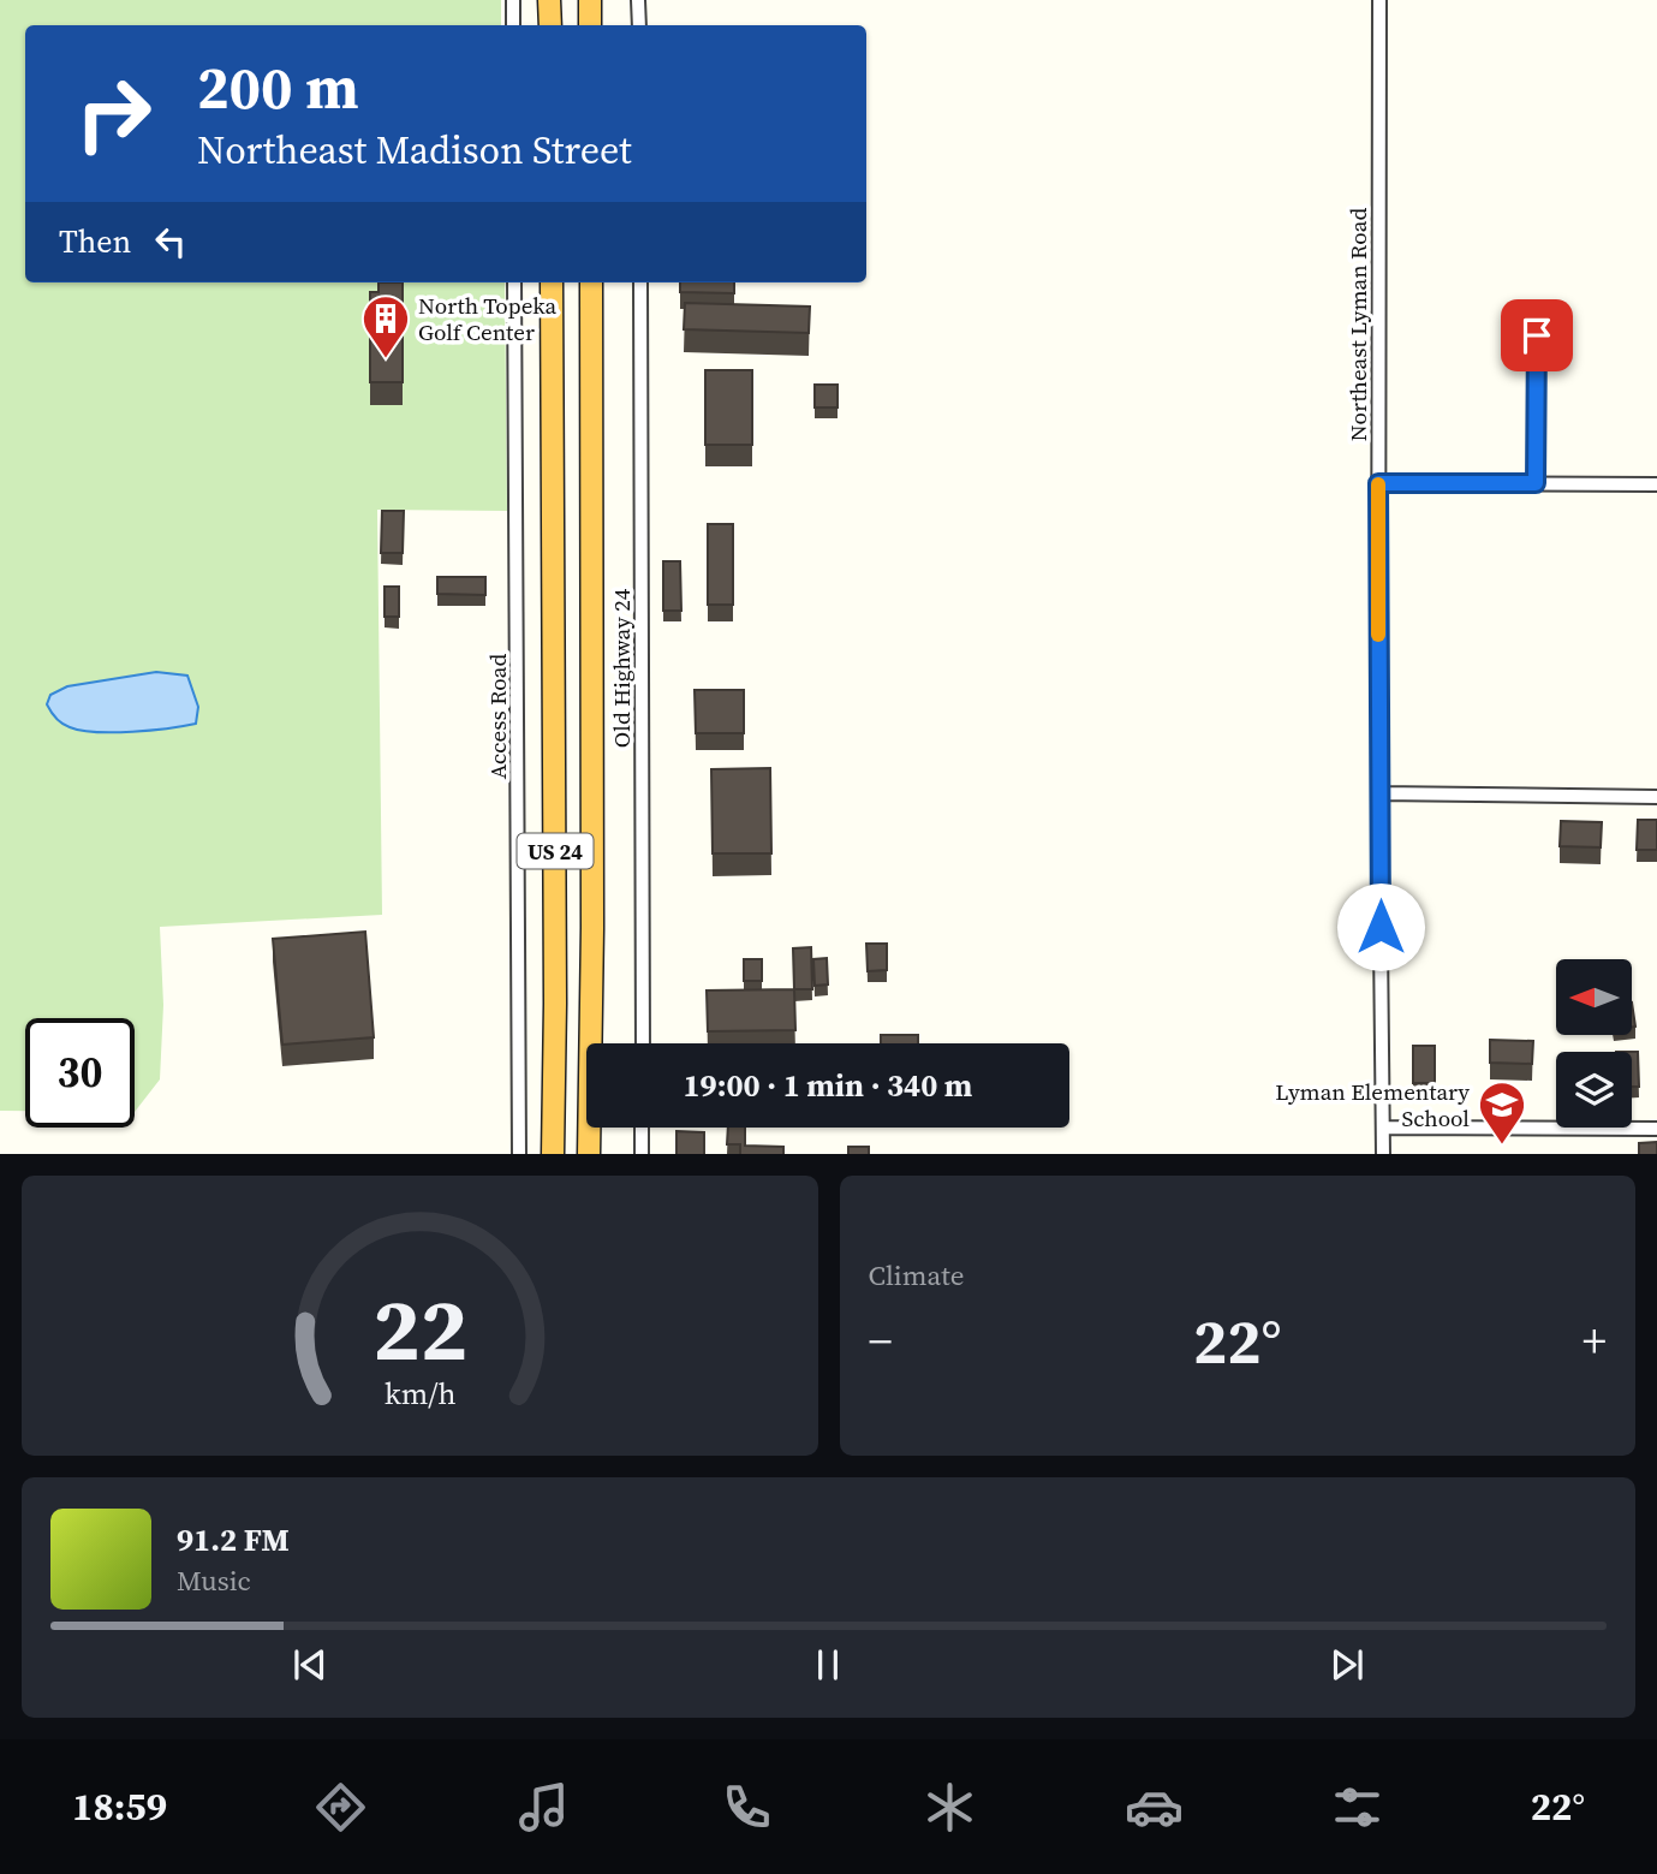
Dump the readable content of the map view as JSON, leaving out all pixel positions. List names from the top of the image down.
{
  "streets": {
    "highway": ["US 24"],
    "street": ["Northeast Lyman Road", "Old Highway 24", "Access Road"]
  },
  "places": {
    "building": ["North Topeka Golf Center"],
    "school or university": ["Lyman Elementary School"]
  },
  "north": "left",
  "page": {
    "turn": ["200 m", "Northeast Madison Street"],
    "then": "Then",
    "limit": "30",
    "trip": "19:00 · 1 min · 340 m",
    "tile": "Climate",
    "heat": ["−", "22°", "+"],
    "song": ["91.2 FM", "Music"],
    "tabs": ["18:59", "22°"],
    "gauge": ["22", "km/h"]
  }
}
